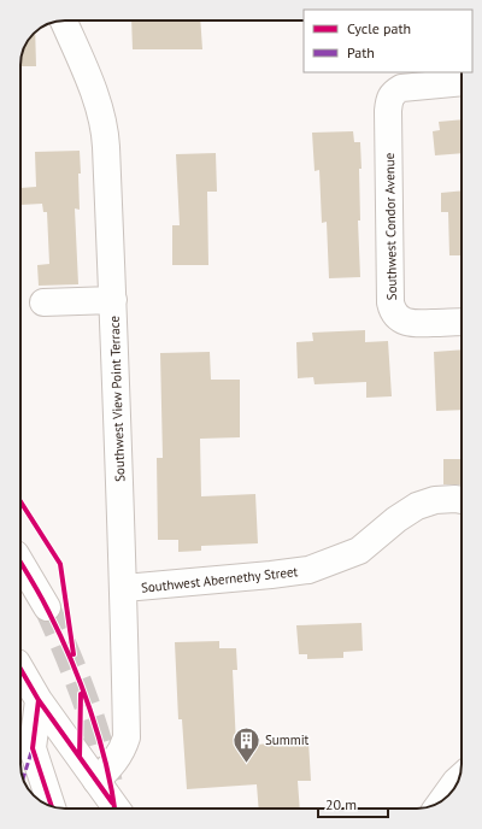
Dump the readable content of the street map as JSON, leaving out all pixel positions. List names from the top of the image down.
{
  "streets": {
    "street": ["Southwest Condor Avenue", "Southwest View Point Terrace", "Southwest Abernethy Street"]
  },
  "crossings": [
    ["Southwest View Point Terrace", "Southwest Abernethy Street"]
  ],
  "places": {
    "building": ["Summit"]
  },
  "legend": ["Cycle path", "Path"],
  "scale_bar": "20 m"
}
